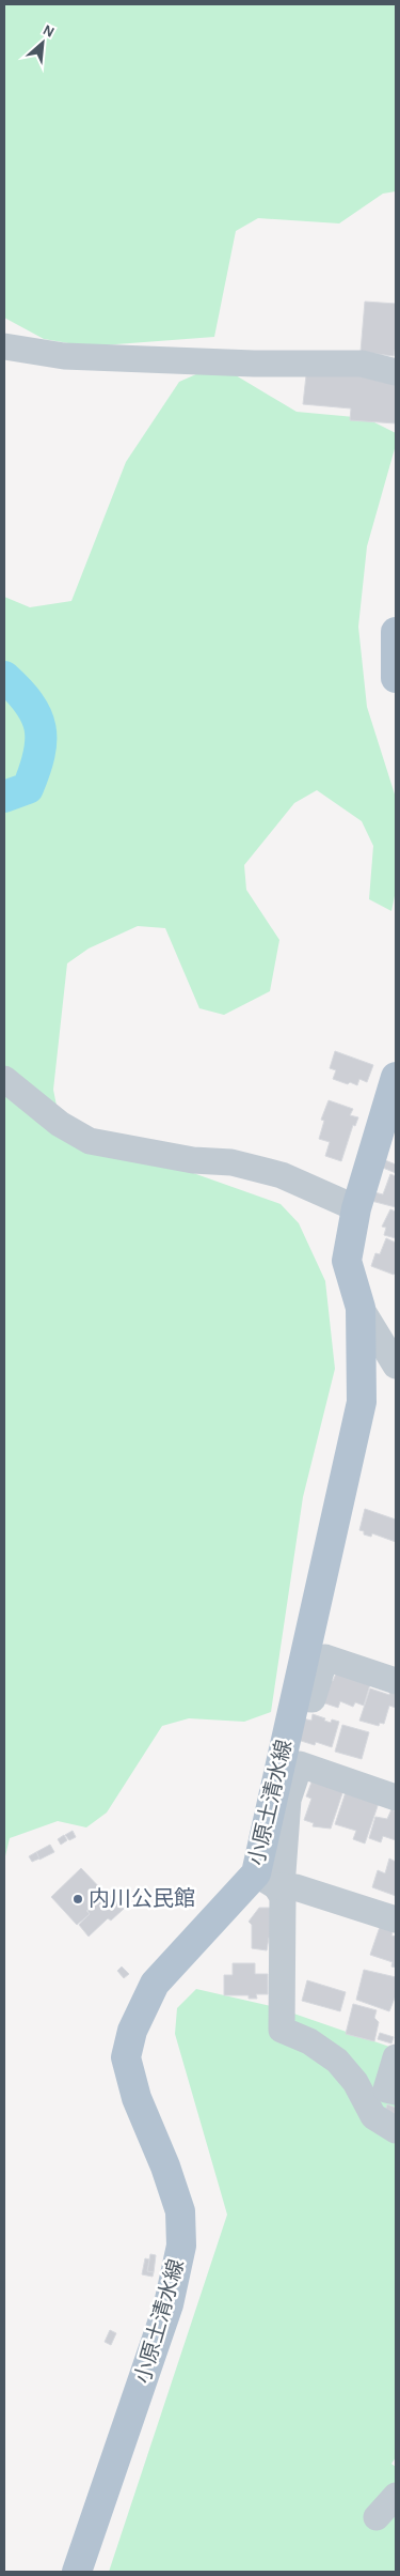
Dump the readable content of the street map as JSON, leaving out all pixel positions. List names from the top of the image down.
{
  "streets": {
    "main road": ["小原土清水線"]
  },
  "places": ["内川公民館"],
  "north": "top right"
}
